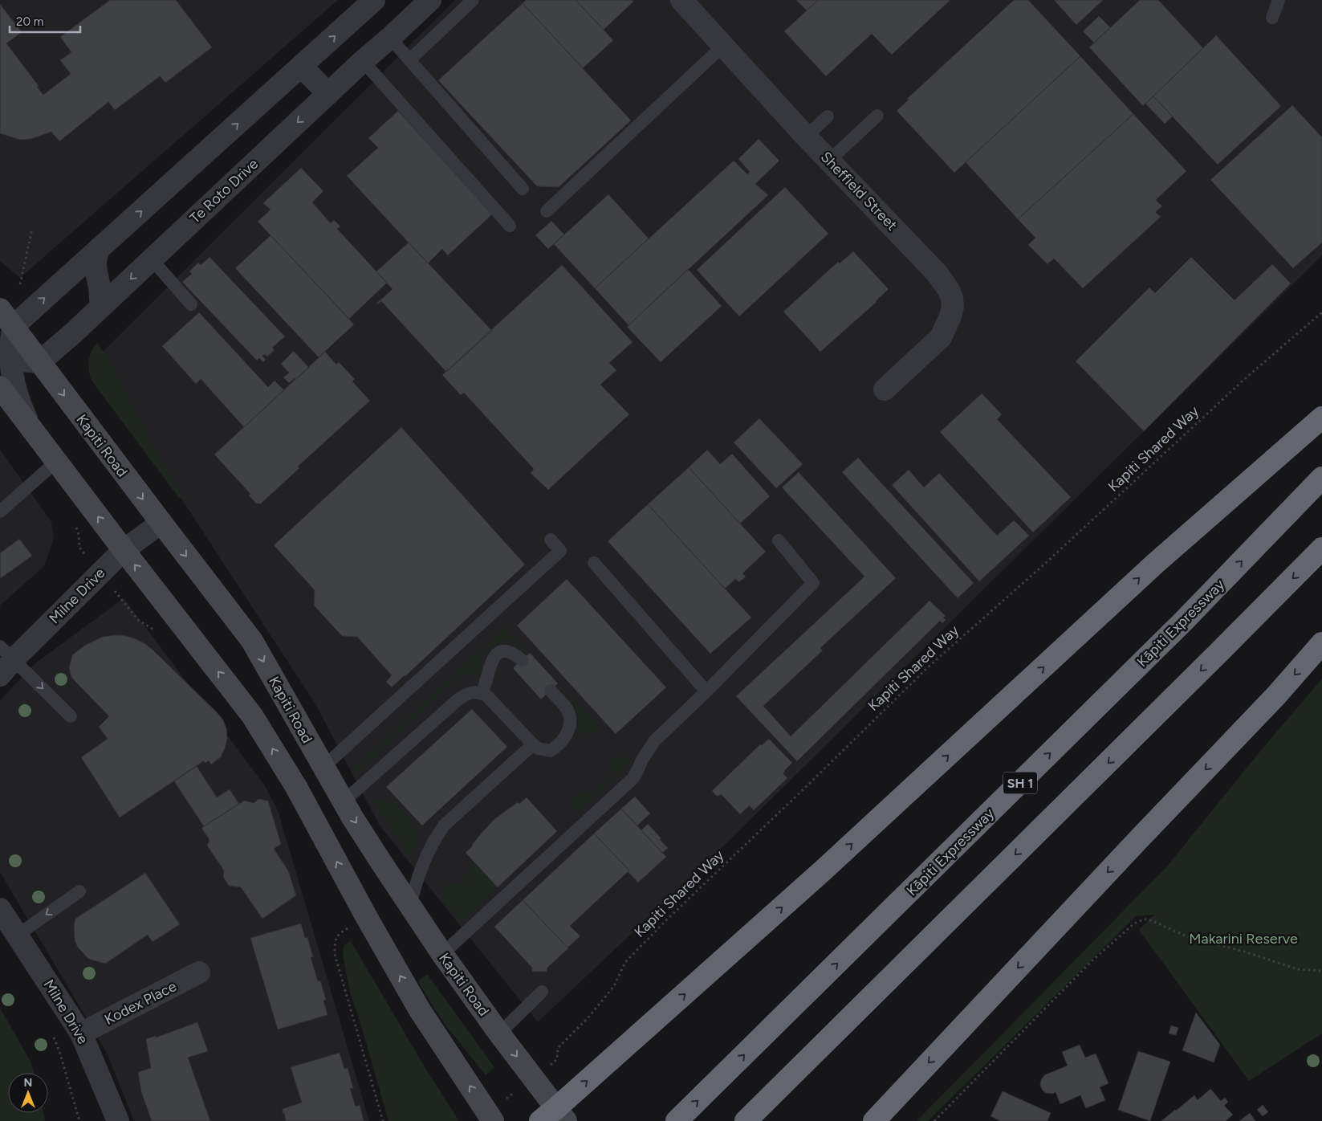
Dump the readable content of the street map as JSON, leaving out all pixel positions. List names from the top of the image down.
{
  "streets": {
    "highway": ["Kāpiti Expressway", "SH 1"],
    "main road": ["Kapiti Road"],
    "street": [
      "Te Roto Drive",
      "Sheffield Street",
      "Milne Drive",
      "Kodex Place"
    ],
    "path": ["Kapiti Shared Way"]
  },
  "crossings": [
    ["Te Roto Drive", "Kapiti Road"],
    ["Kapiti Road", "Milne Drive"],
    ["Milne Drive", "Kodex Place"]
  ],
  "parks": ["Makarini Reserve"],
  "scale_bar": "20 m",
  "north": "top"
}
